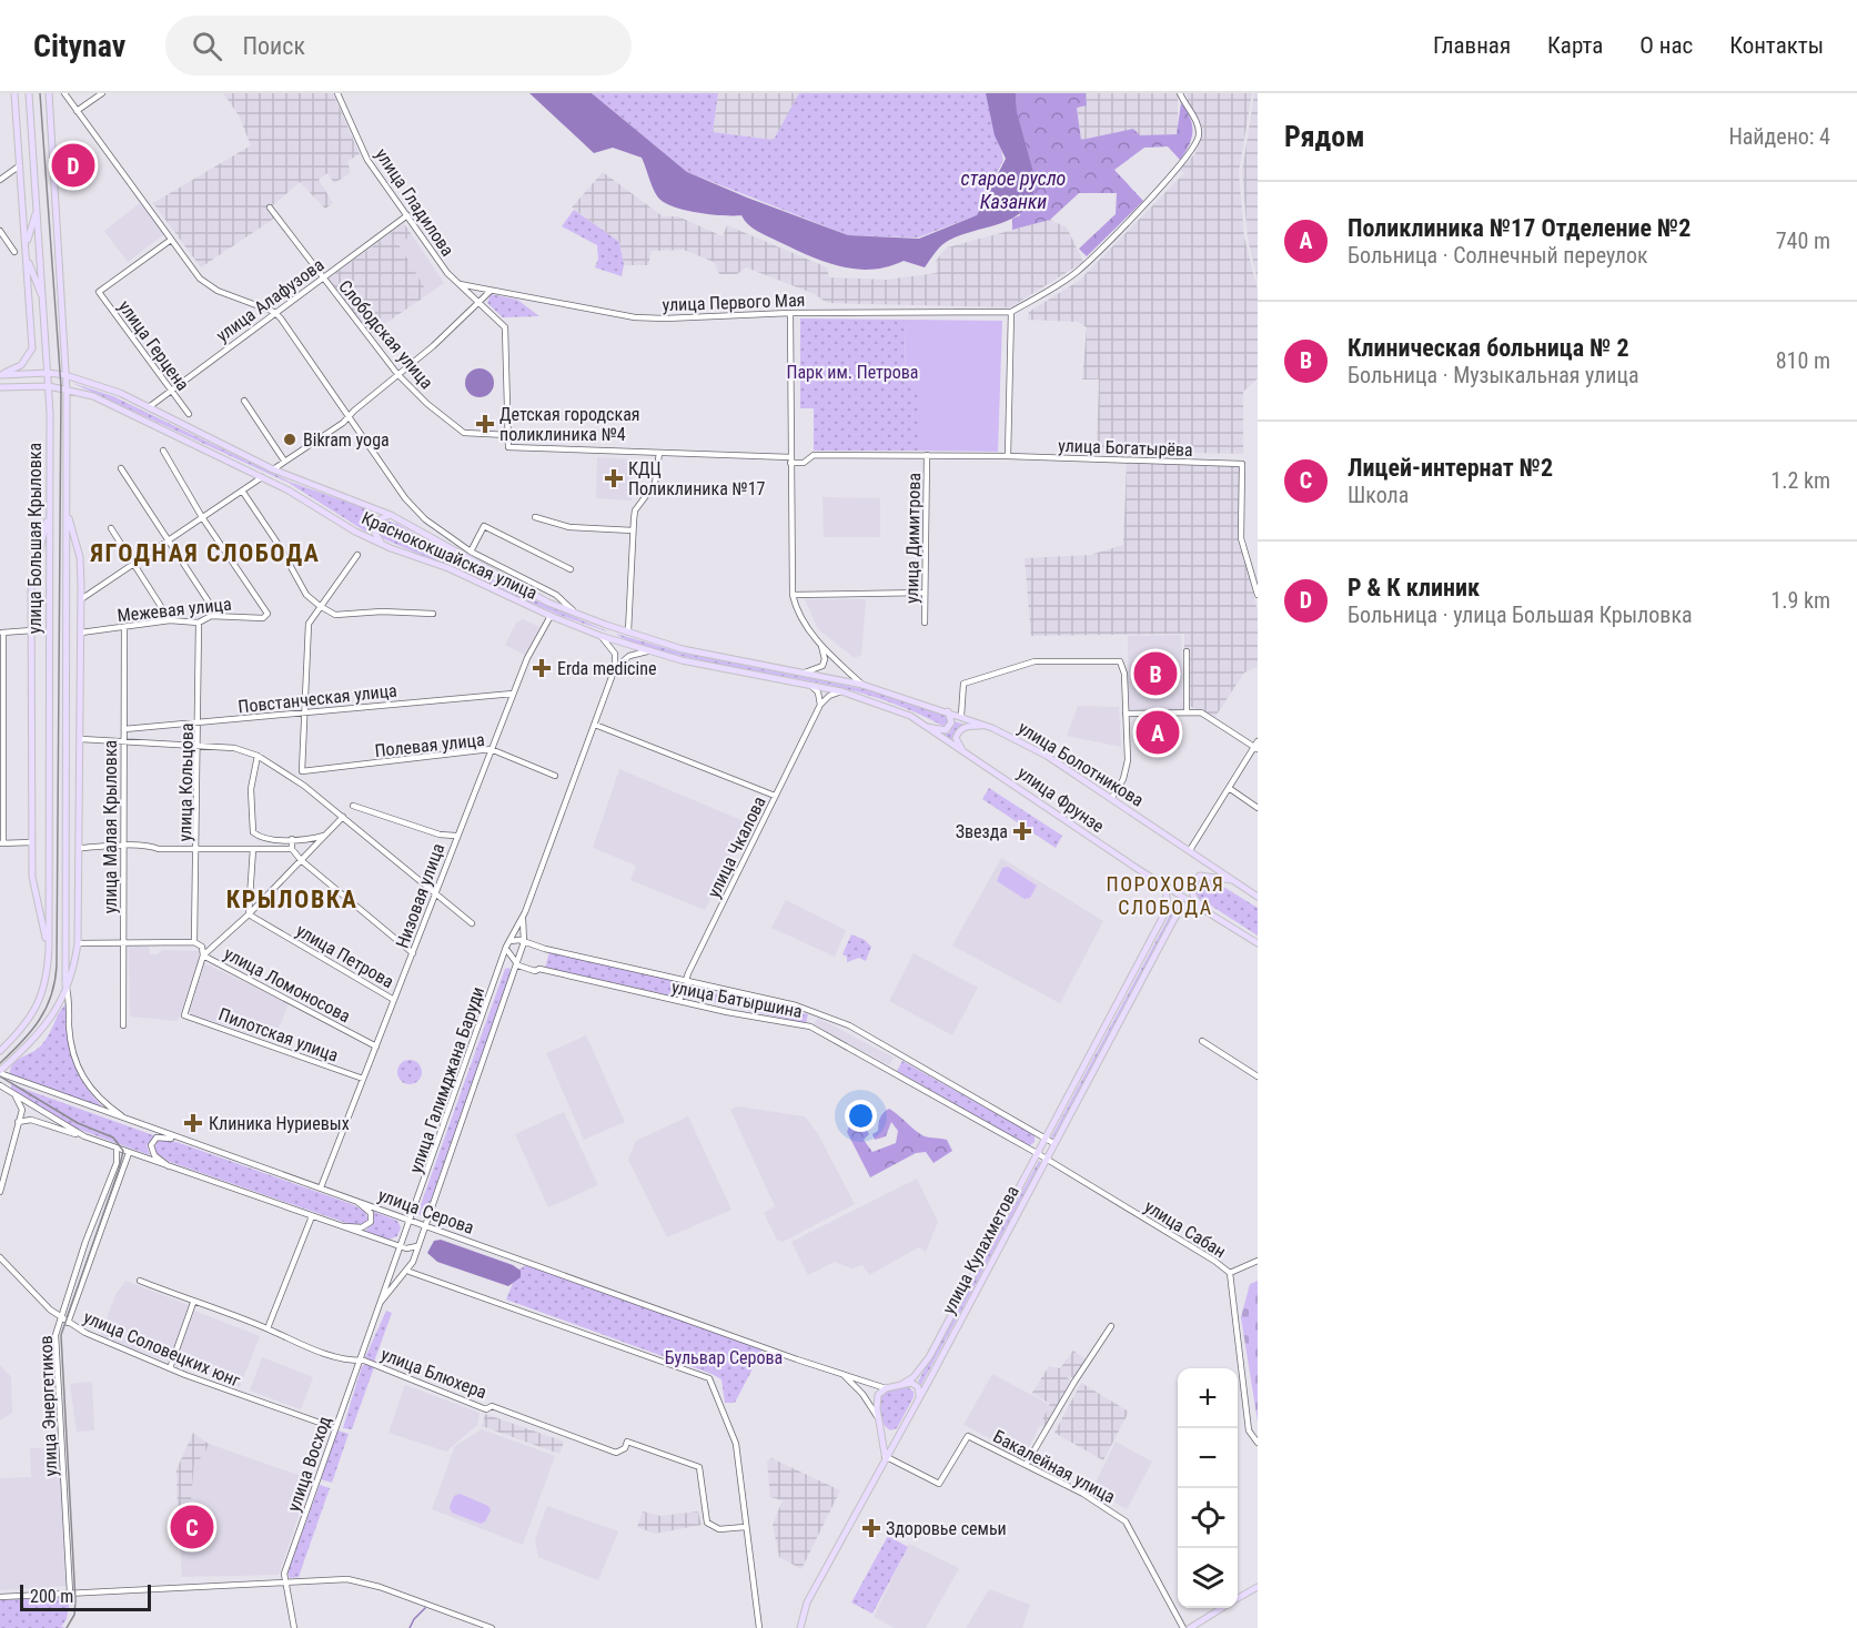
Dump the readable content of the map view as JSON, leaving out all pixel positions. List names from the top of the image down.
{
  "streets": {
    "main road": [
      "улица Большая Крыловка",
      "Краснококшайская улица",
      "улица Болотникова",
      "улица Фрунзе",
      "улица Кулахметова"
    ],
    "street": [
      "улица Гладилова",
      "улица Алафузова",
      "улица Первого Мая",
      "Слободская улица",
      "улица Герцена",
      "улица Богатырёва",
      "улица Димитрова",
      "Межевая улица",
      "Повстанческая улица",
      "Полевая улица",
      "улица Кольцова",
      "улица Малая Крыловка",
      "улица Чкалова",
      "Низовая улица",
      "улица Петрова",
      "улица Ломоносова",
      "улица Батыршина",
      "Пилотская улица",
      "улица Галимджана Баруди",
      "улица Серова",
      "улица Сабан",
      "улица Соловецких юнг",
      "улица Блюхера",
      "улица Энергетиков",
      "улица Восход",
      "Бакалейная улица"
    ]
  },
  "crossings": [
    ["улица Гладилова", "улица Алафузова"],
    ["улица Гладилова", "улица Первого Мая"],
    ["улица Гладилова", "Слободская улица"],
    ["улица Гладилова", "улица Богатырёва"],
    ["улица Алафузова", "Слободская улица"],
    ["улица Алафузова", "улица Герцена"],
    ["улица Алафузова", "Краснококшайская улица"],
    ["улица Богатырёва", "улица Димитрова"],
    ["улица Большая Крыловка", "Краснококшайская улица"],
    ["Краснококшайская улица", "улица Болотникова"],
    ["Краснококшайская улица", "улица Фрунзе"],
    ["Краснококшайская улица", "Низовая улица"],
    ["Межевая улица", "улица Кольцова"],
    ["Межевая улица", "улица Малая Крыловка"],
    ["Повстанческая улица", "Полевая улица"],
    ["Повстанческая улица", "улица Кольцова"],
    ["Повстанческая улица", "улица Малая Крыловка"],
    ["Повстанческая улица", "Низовая улица"],
    ["Полевая улица", "Низовая улица"],
    ["улица Кольцова", "улица Ломоносова"],
    ["улица Фрунзе", "улица Кулахметова"],
    ["улица Чкалова", "улица Батыршина"],
    ["Низовая улица", "улица Петрова"],
    ["Низовая улица", "улица Ломоносова"],
    ["Низовая улица", "Пилотская улица"],
    ["Низовая улица", "улица Серова"],
    ["улица Ломоносова", "Пилотская улица"],
    ["улица Батыршина", "улица Галимджана Баруди"],
    ["улица Батыршина", "улица Сабан"],
    ["улица Батыршина", "улица Кулахметова"],
    ["улица Галимджана Баруди", "улица Серова"],
    ["улица Галимджана Баруди", "улица Восход"],
    ["улица Серова", "улица Кулахметова"],
    ["улица Серова", "улица Энергетиков"],
    ["улица Серова", "улица Восход"],
    ["улица Сабан", "улица Кулахметова"],
    ["улица Кулахметова", "Бакалейная улица"],
    ["улица Соловецких юнг", "улица Энергетиков"],
    ["улица Соловецких юнг", "улица Восход"],
    ["улица Блюхера", "улица Восход"]
  ],
  "districts": ["ЯГОДНАЯ СЛОБОДА", "ПОРОХОВАЯ СЛОБОДА", "КРЫЛОВКА"],
  "water": ["старое русло Казанки"],
  "parks": ["Парк им. Петрова", "Бульвар Серова"],
  "places": {
    "health": [
      "Детская городская поликлиника №4",
      "КДЦ Поликлиника №17",
      "Erda medicine",
      "Звезда",
      "Клиника Нуриевых",
      "Здоровье семьи"
    ],
    "other": ["Bikram yoga"]
  },
  "scale_bar": "200 m",
  "page": {
    "header": "Citynav",
    "search": "Поиск",
    "nav": [
      "Главная",
      "Карта",
      "О нас",
      "Контакты"
    ],
    "heading": ["Рядом", "Найдено: 4"],
    "pins": [
      "D",
      "B",
      "A",
      "C"
    ],
    "list": [
      {
        "mark": "A",
        "name": "Поликлиника №17 Отделение №2",
        "note": "Больница · Солнечный переулок",
        "value": "740 m"
      },
      {
        "mark": "B",
        "name": "Клиническая больница № 2",
        "note": "Больница · Музыкальная улица",
        "value": "810 m"
      },
      {
        "mark": "C",
        "name": "Лицей-интернат №2",
        "note": "Школа",
        "value": "1.2 km"
      },
      {
        "mark": "D",
        "name": "Р & К клиник",
        "note": "Больница · улица Большая Крыловка",
        "value": "1.9 km"
      }
    ],
    "map_buttons": ["+", "−"],
    "scale": "200 m"
  }
}
